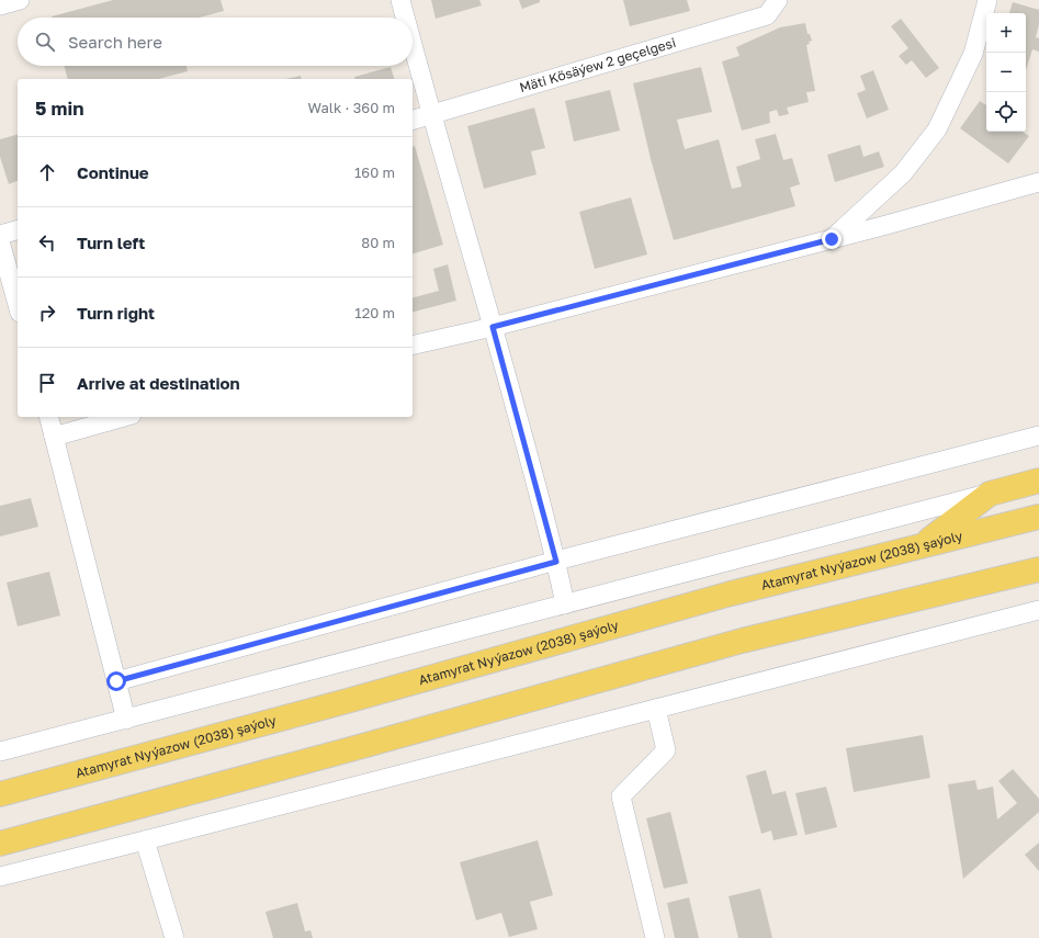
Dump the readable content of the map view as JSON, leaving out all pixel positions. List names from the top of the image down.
{
  "streets": {
    "main road": ["Atamyrat Nyýazow (2038) şaýoly"],
    "street": ["Mäti Kösäýew 2 geçelgesi"]
  },
  "page": {
    "map_buttons": ["+", "−"],
    "search": "Search here",
    "heading": ["5 min", "Walk · 360 m"],
    "list": [
      ["Continue", "160 m"],
      ["Turn left", "80 m"],
      ["Turn right", "120 m"],
      "Arrive at destination"
    ]
  }
}
